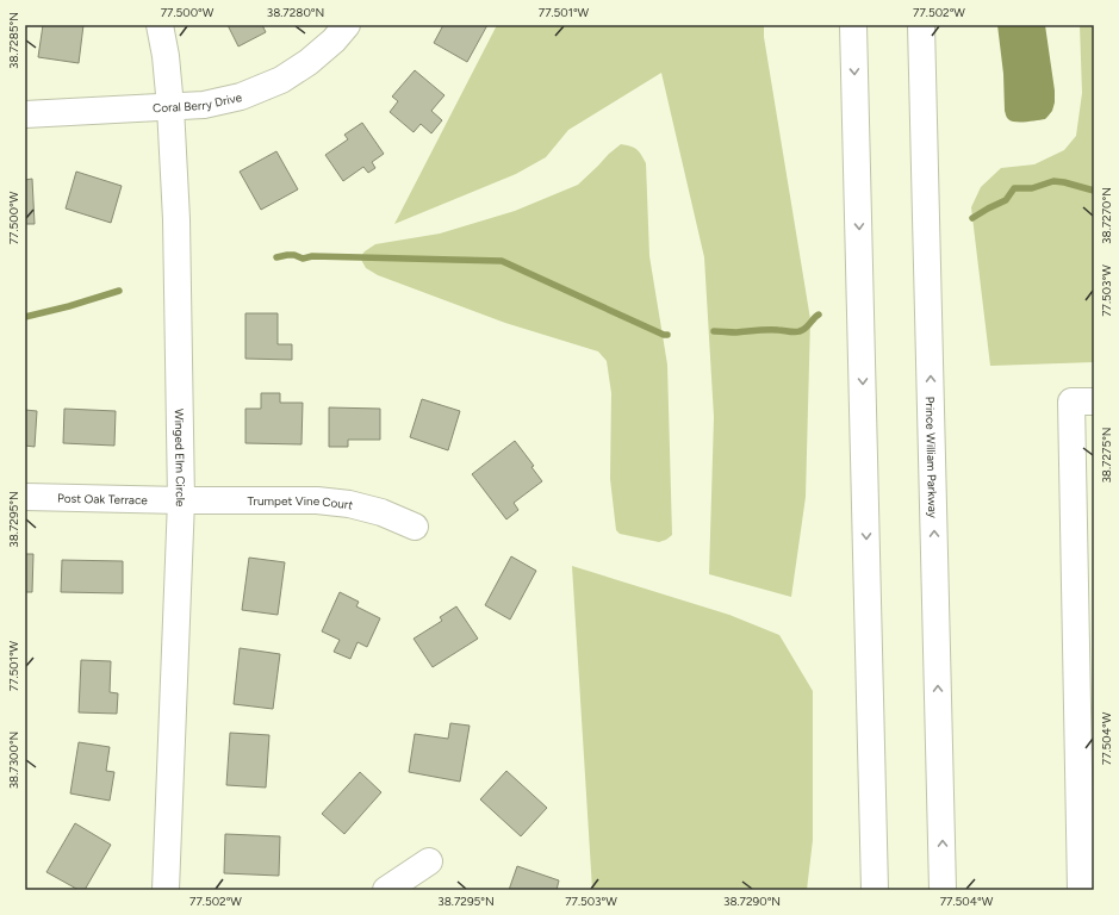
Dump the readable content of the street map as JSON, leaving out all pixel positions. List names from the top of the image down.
{
  "streets": {
    "main road": [
      "Coral Berry Drive",
      "Winged Elm Circle",
      "Prince William Parkway",
      "Post Oak Terrace",
      "Trumpet Vine Court"
    ]
  },
  "crossings": [
    ["Coral Berry Drive", "Winged Elm Circle"],
    ["Winged Elm Circle", "Post Oak Terrace"],
    ["Winged Elm Circle", "Trumpet Vine Court"],
    ["Post Oak Terrace", "Trumpet Vine Court"]
  ],
  "coordinates": [
    "77.500°W",
    "38.7280°N",
    "77.501°W",
    "77.502°W",
    "38.7285°N",
    "38.7270°N",
    "77.503°W",
    "38.7275°N",
    "38.7295°N",
    "77.504°W",
    "38.7300°N",
    "38.7290°N"
  ]
}
